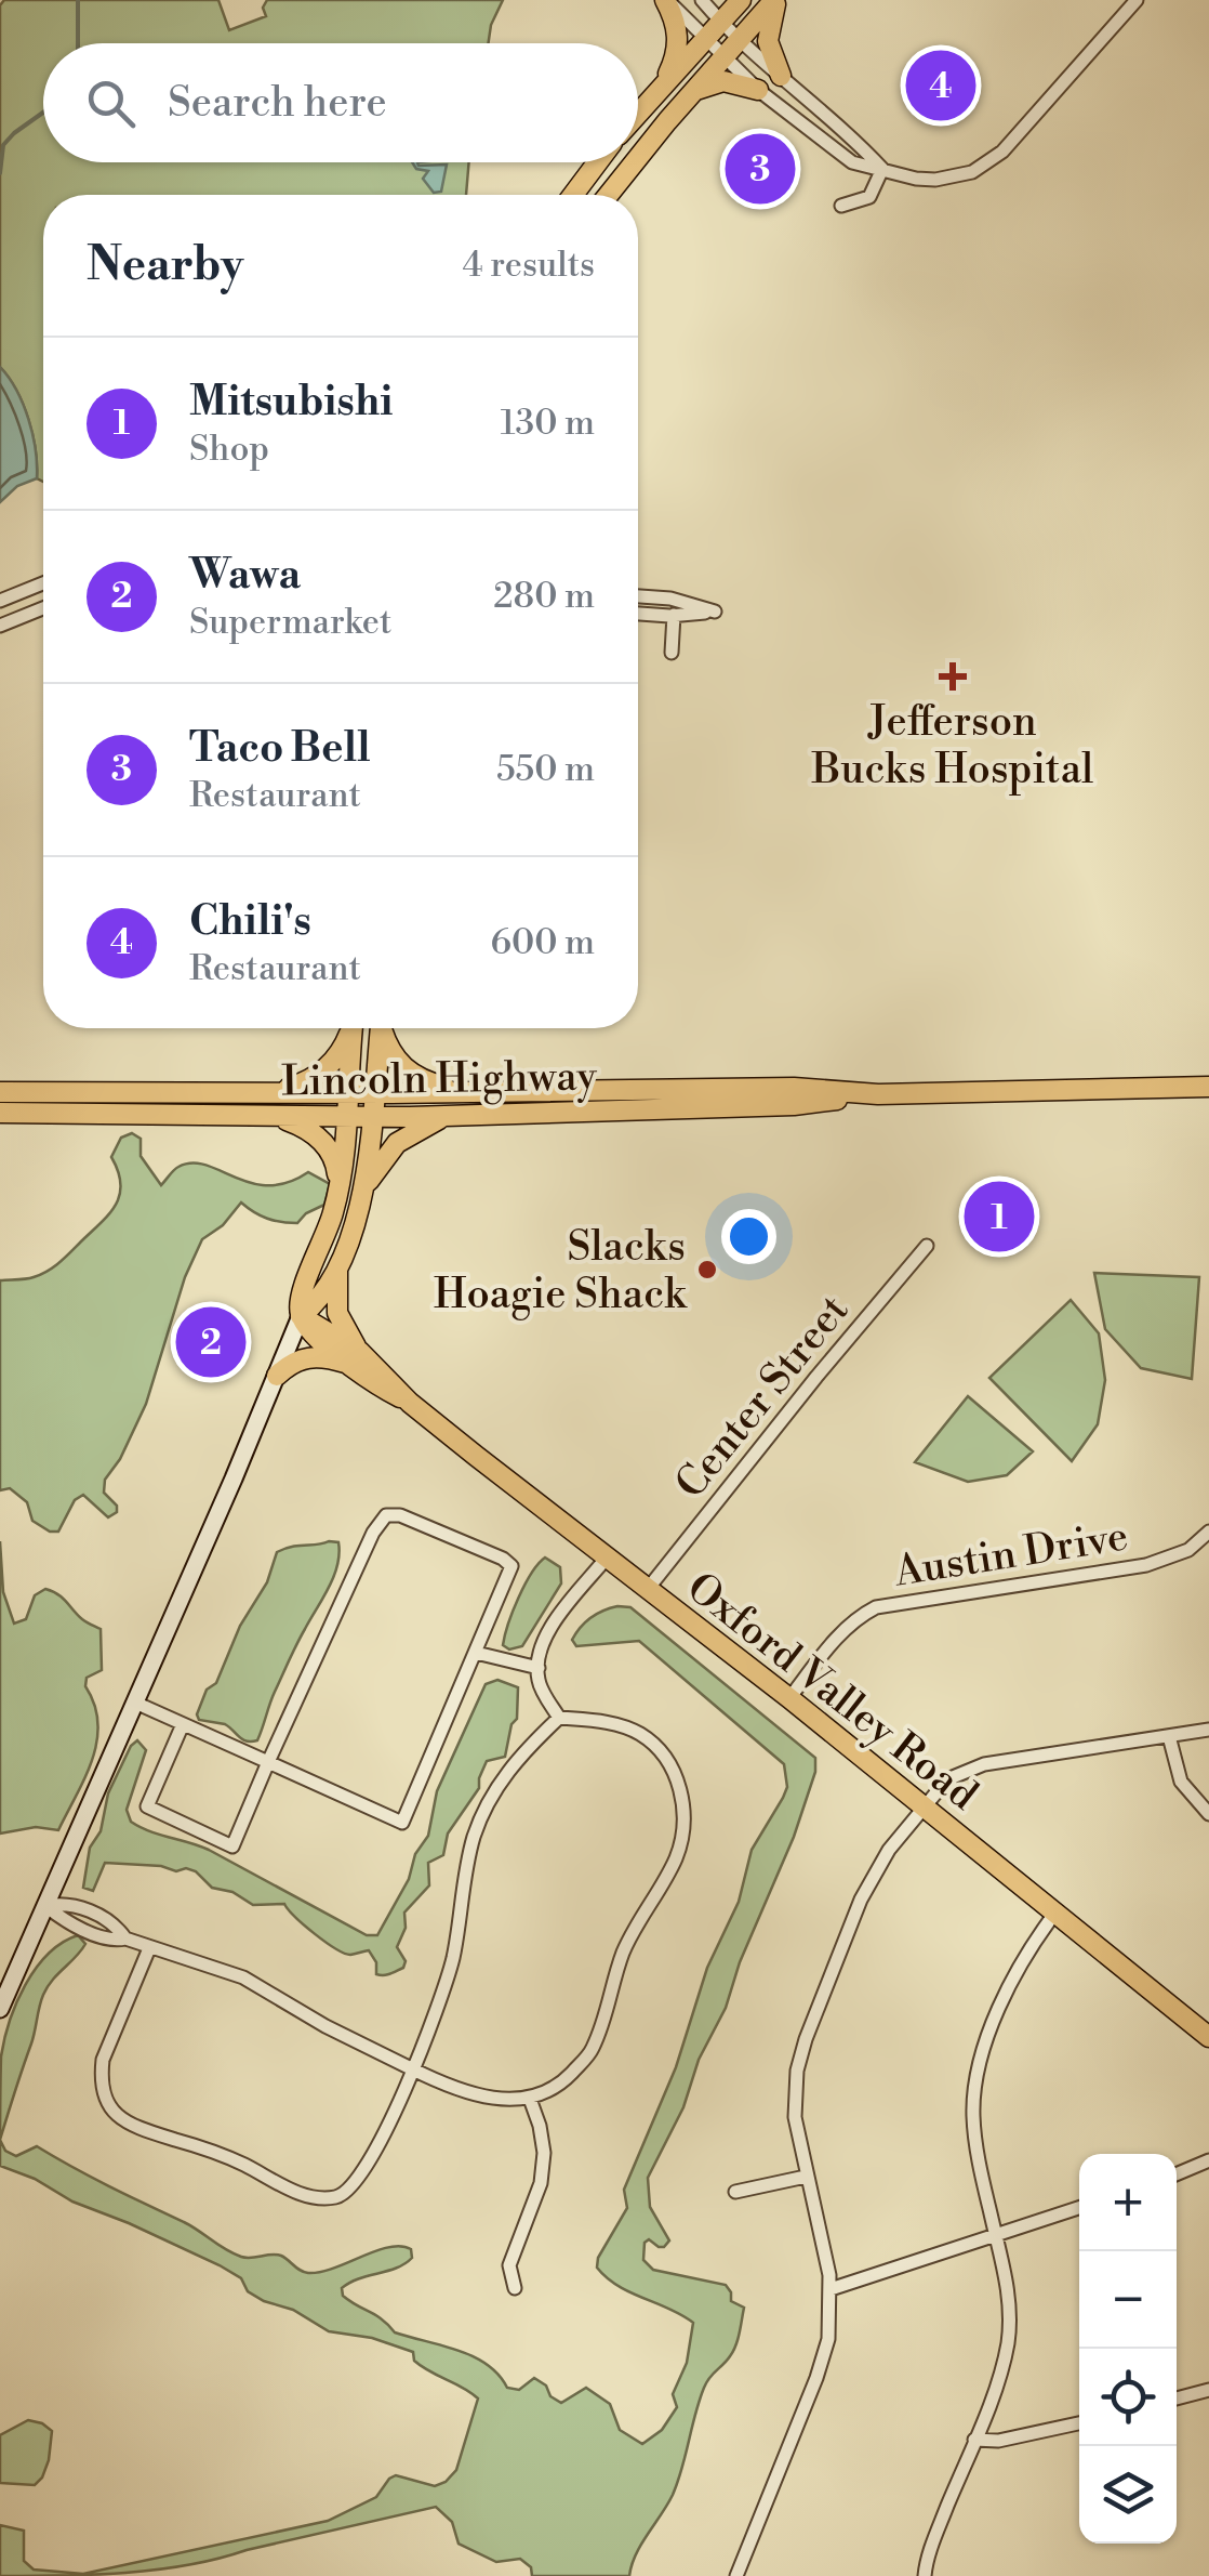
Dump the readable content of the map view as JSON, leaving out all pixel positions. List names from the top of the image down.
{
  "streets": {
    "main road": ["Lincoln Highway", "Oxford Valley Road"],
    "street": ["Center Street", "Austin Drive"]
  },
  "crossings": [
    ["Center Street", "Oxford Valley Road"],
    ["Austin Drive", "Oxford Valley Road"]
  ],
  "places": {
    "health": ["Jefferson Bucks Hospital"],
    "other": ["Slacks Hoagie Shack"]
  },
  "page": {
    "search": "Search here",
    "pins": [
      "4",
      "3",
      "1",
      "2"
    ],
    "heading": ["Nearby", "4 results"],
    "list": [
      {
        "mark": "1",
        "name": "Mitsubishi",
        "note": "Shop",
        "value": "130 m"
      },
      {
        "mark": "2",
        "name": "Wawa",
        "note": "Supermarket",
        "value": "280 m"
      },
      {
        "mark": "3",
        "name": "Taco Bell",
        "note": "Restaurant",
        "value": "550 m"
      },
      {
        "mark": "4",
        "name": "Chili's",
        "note": "Restaurant",
        "value": "600 m"
      }
    ],
    "map_buttons": ["+", "−"]
  }
}
